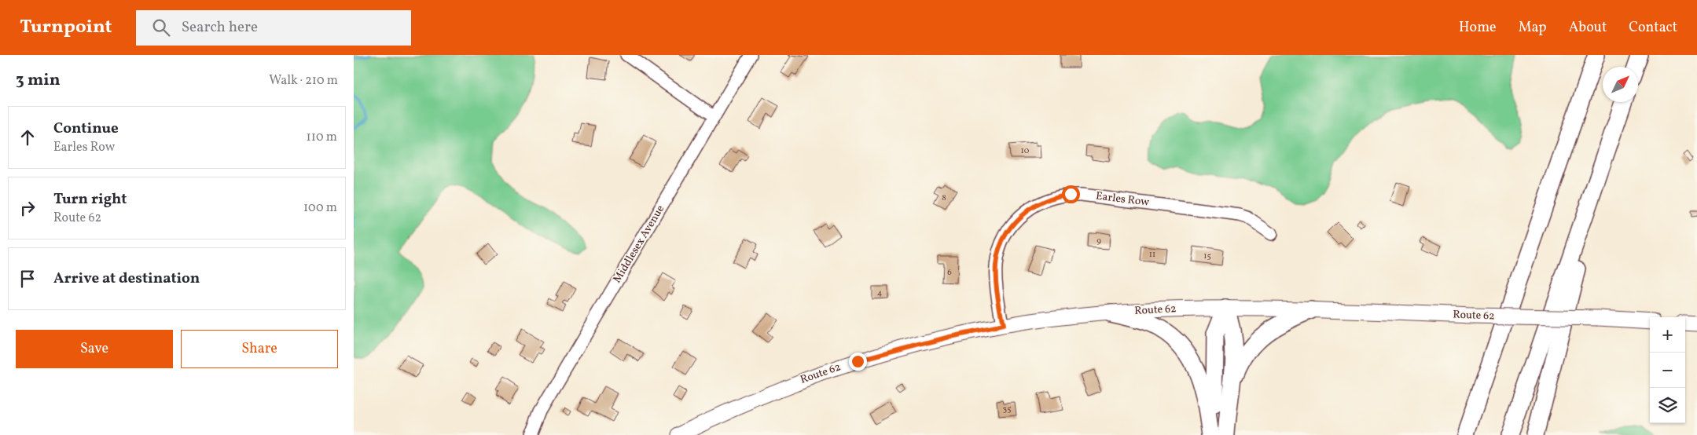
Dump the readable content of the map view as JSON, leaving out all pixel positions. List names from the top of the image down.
{
  "streets": {
    "main road": ["Route 62"],
    "street": ["Earles Row", "Middlesex Avenue"]
  },
  "crossings": [
    ["Earles Row", "Route 62"]
  ],
  "house_numbers": [
    "10",
    "8",
    "9",
    "11",
    "15",
    "6",
    "4",
    "35"
  ],
  "north": "top right",
  "page": {
    "header": "Turnpoint",
    "search": "Search here",
    "nav": [
      "Home",
      "Map",
      "About",
      "Contact"
    ],
    "heading": ["3 min", "Walk · 210 m"],
    "list": [
      ["Continue", "Earles Row", "110 m"],
      ["Turn right", "Route 62", "100 m"],
      "Arrive at destination"
    ],
    "map_buttons": ["+", "−"],
    "buttons": ["Save", "Share"]
  }
}
